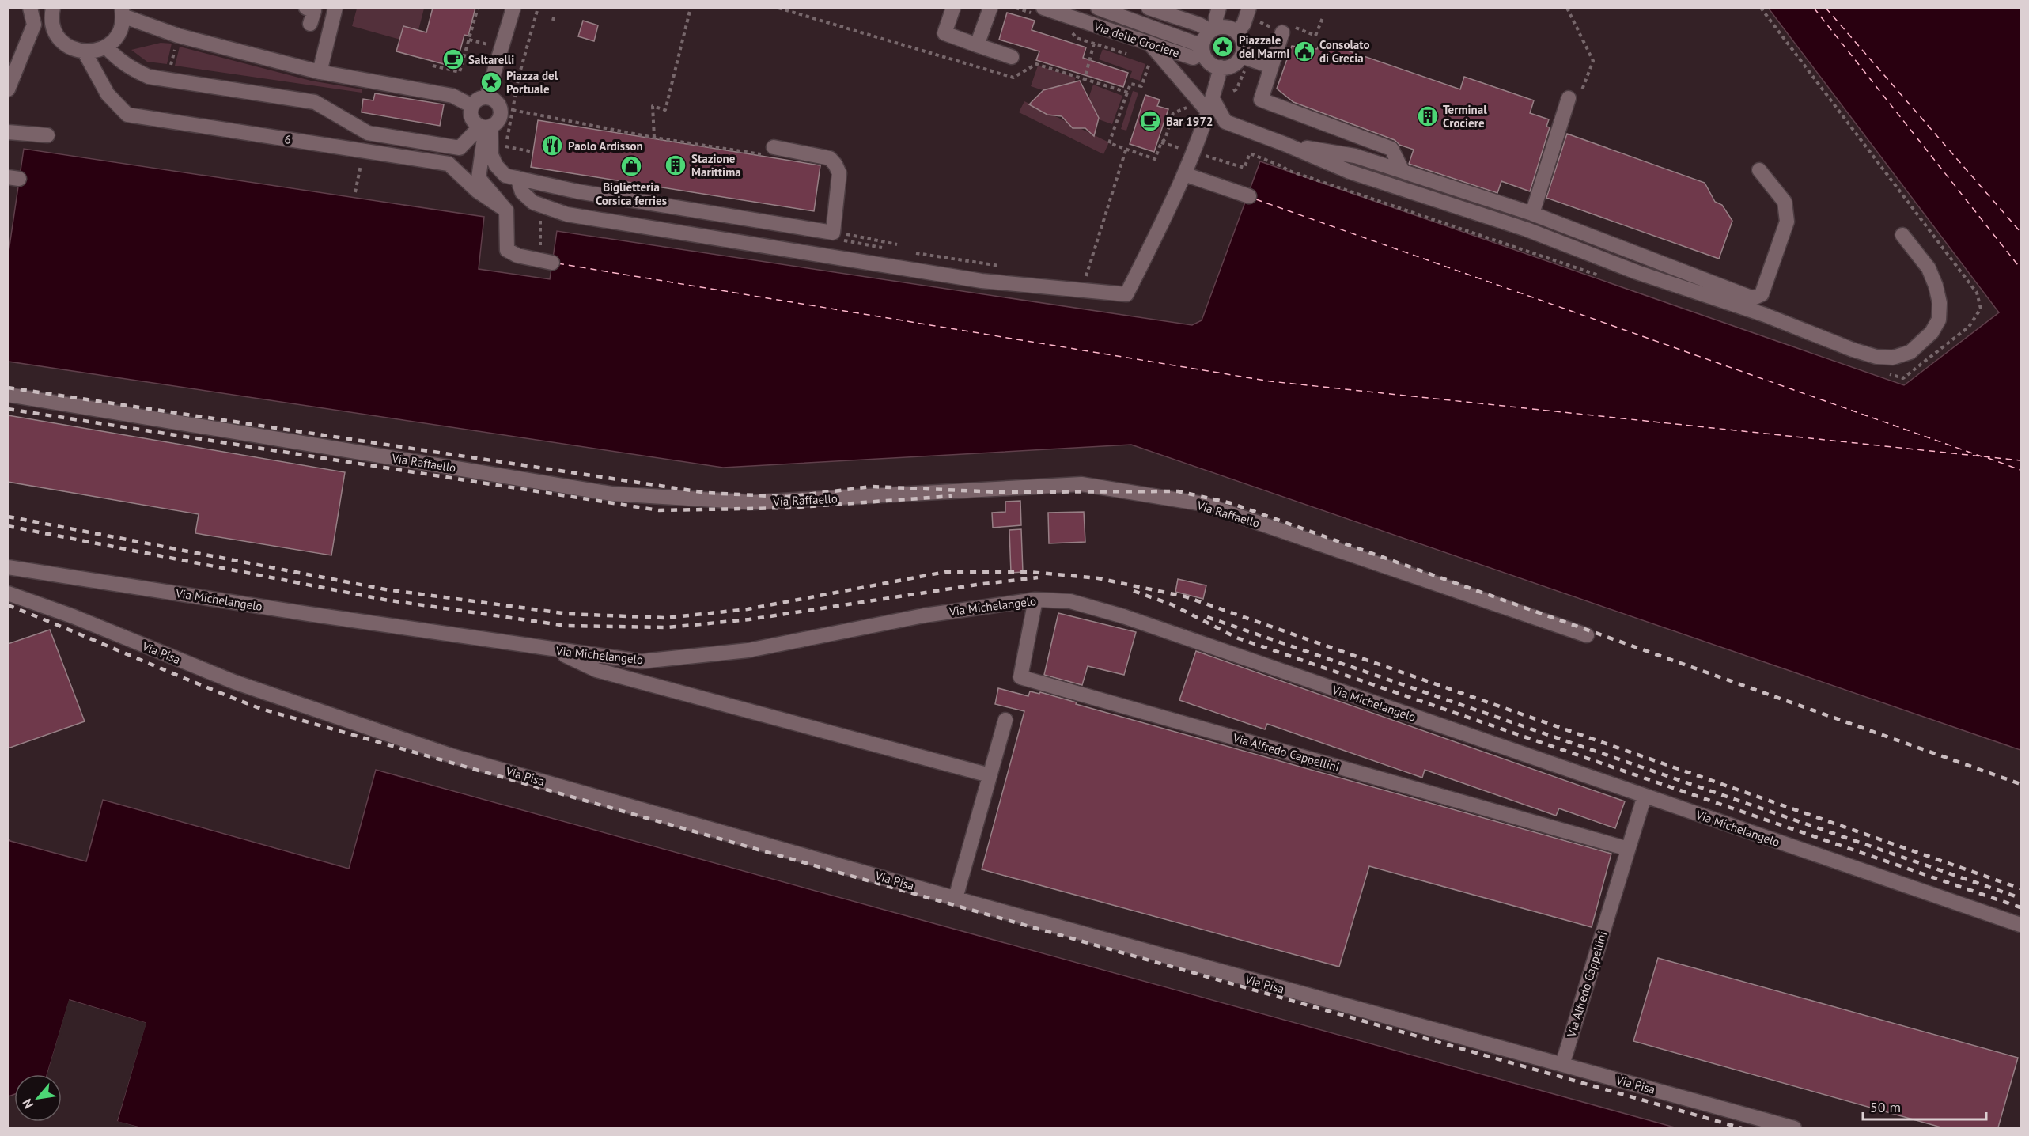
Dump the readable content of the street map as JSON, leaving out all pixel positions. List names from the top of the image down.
{
  "streets": {
    "lane": [
      "Via delle Crociere",
      "6",
      "Via Raffaello",
      "Via Michelangelo",
      "Via Pisa",
      "Via Alfredo Cappellini"
    ]
  },
  "crossings": [
    ["Via Michelangelo", "Via Alfredo Cappellini"],
    ["Via Pisa", "Via Alfredo Cappellini"]
  ],
  "places": {
    "place": ["Piazzale dei Marmi", "Piazza del Portuale"],
    "public building": ["Consolato di Grecia"],
    "cafe": ["Saltarelli", "Bar 1972"],
    "building": ["Terminal Crociere", "Stazione Marittima"],
    "restaurant": ["Paolo Ardisson"],
    "shop": ["Biglietteria Corsica ferries"]
  },
  "scale_bar": "50 m",
  "north": "bottom left"
}
